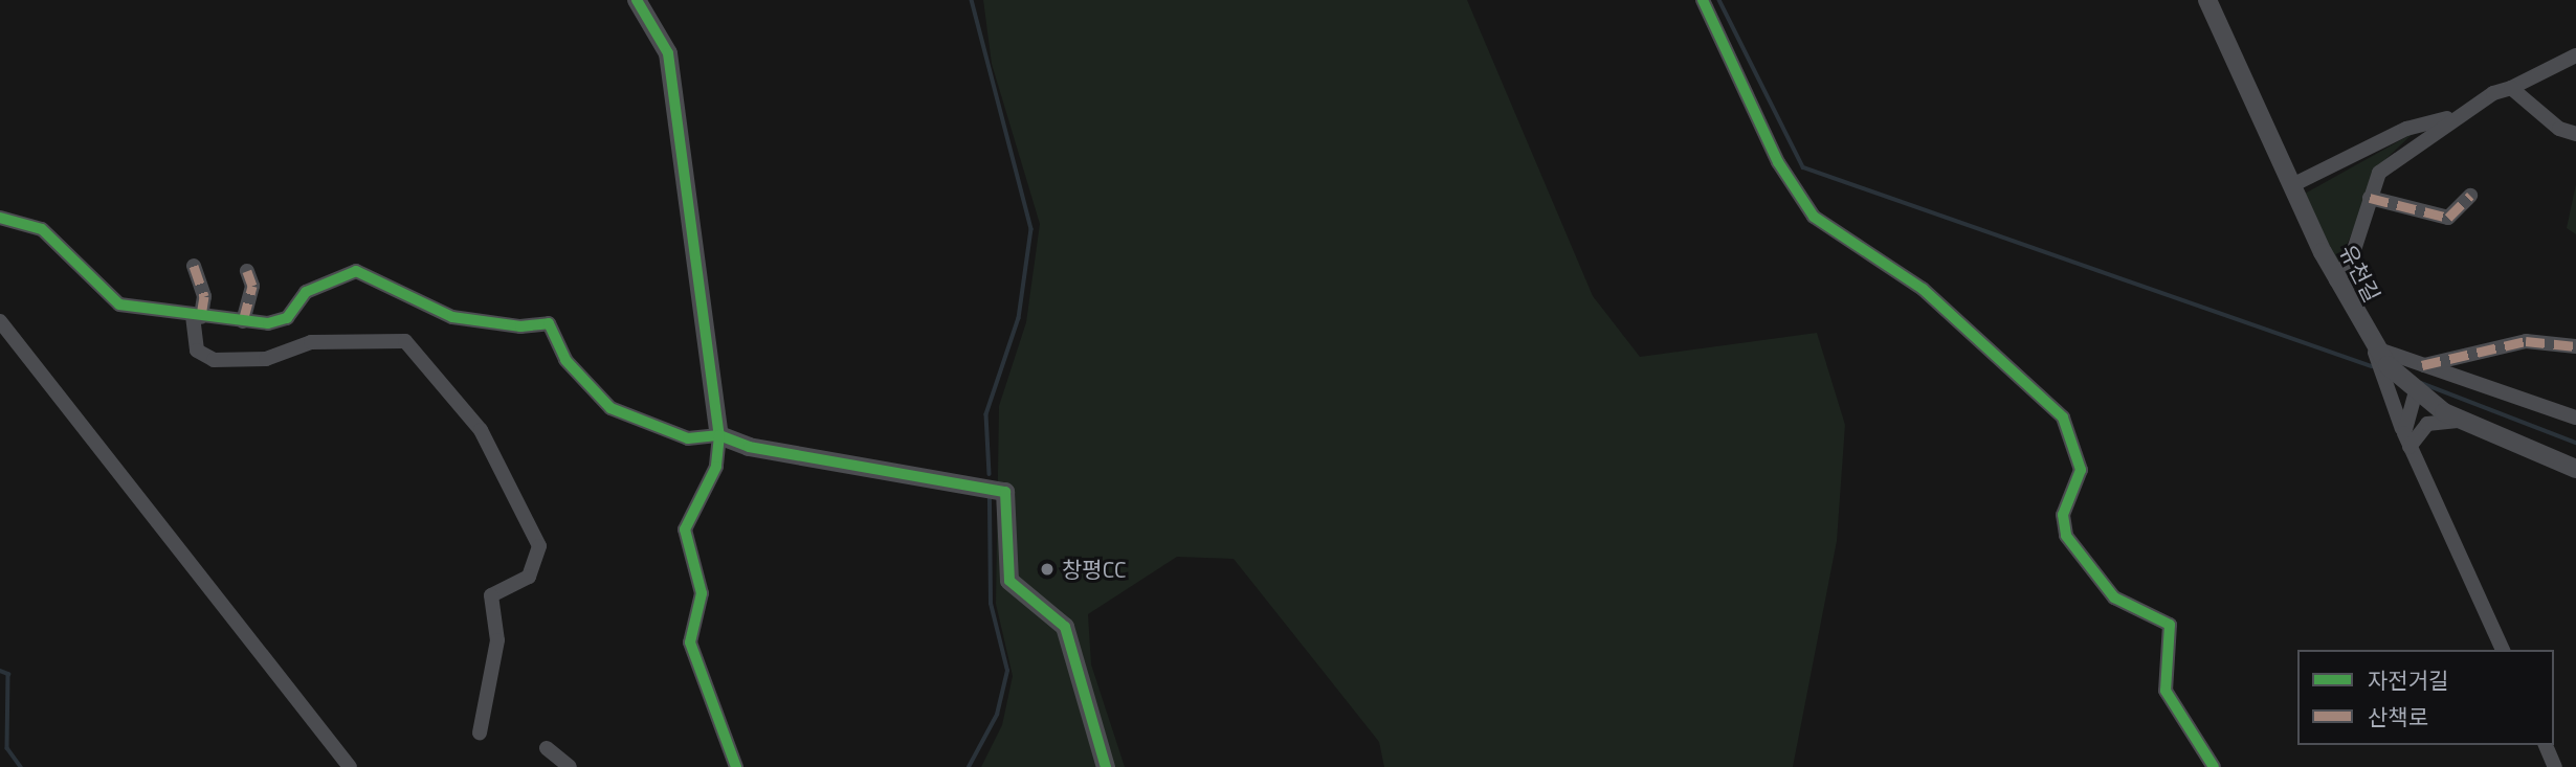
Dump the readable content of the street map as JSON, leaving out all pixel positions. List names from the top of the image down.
{
  "streets": {
    "street": ["유천길"]
  },
  "places": ["창평CC"],
  "legend": ["자전거길", "산책로"]
}
